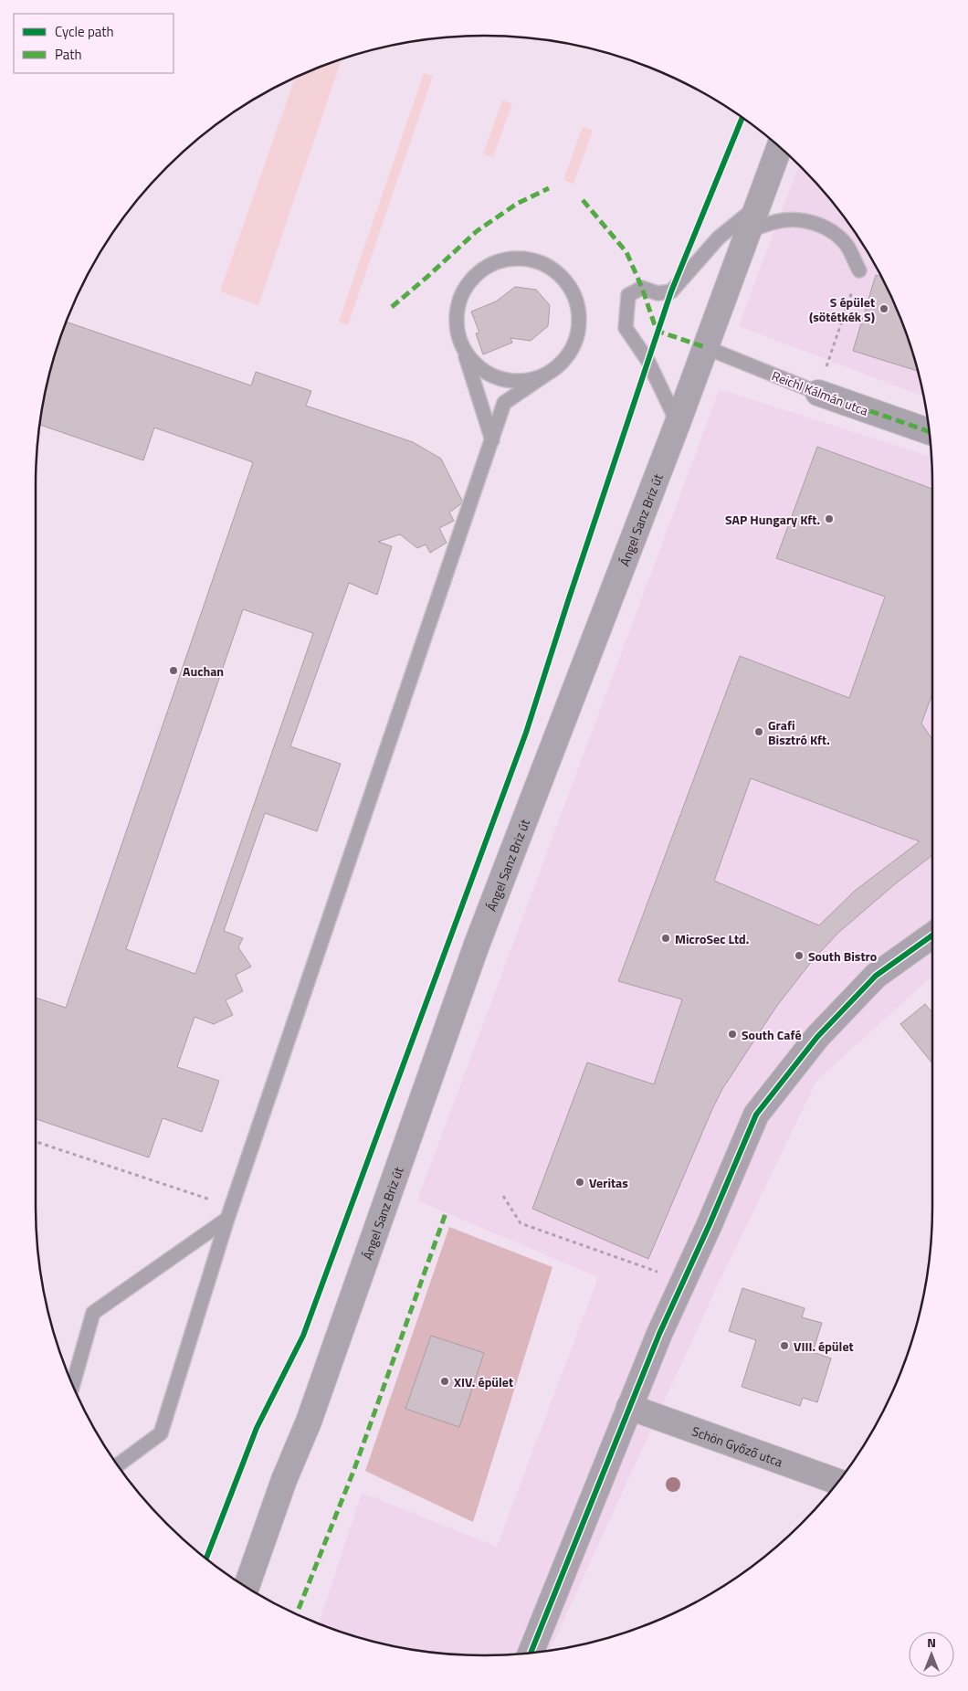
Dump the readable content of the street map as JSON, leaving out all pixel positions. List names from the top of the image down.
{
  "streets": {
    "main road": ["Ángel Sanz Briz út"],
    "street": ["Reichl Kálmán utca", "Schön Győző utca"]
  },
  "crossings": [
    ["Reichl Kálmán utca", "Ángel Sanz Briz út"]
  ],
  "places": [
    "S épület (sötétkék S)",
    "SAP Hungary Kft.",
    "Auchan",
    "Grafi Bisztró Kft.",
    "MicroSec Ltd.",
    "South Bistro",
    "South Café",
    "Veritas",
    "VIII. épület",
    "XIV. épület"
  ],
  "legend": ["Cycle path", "Path"],
  "north": "top"
}
